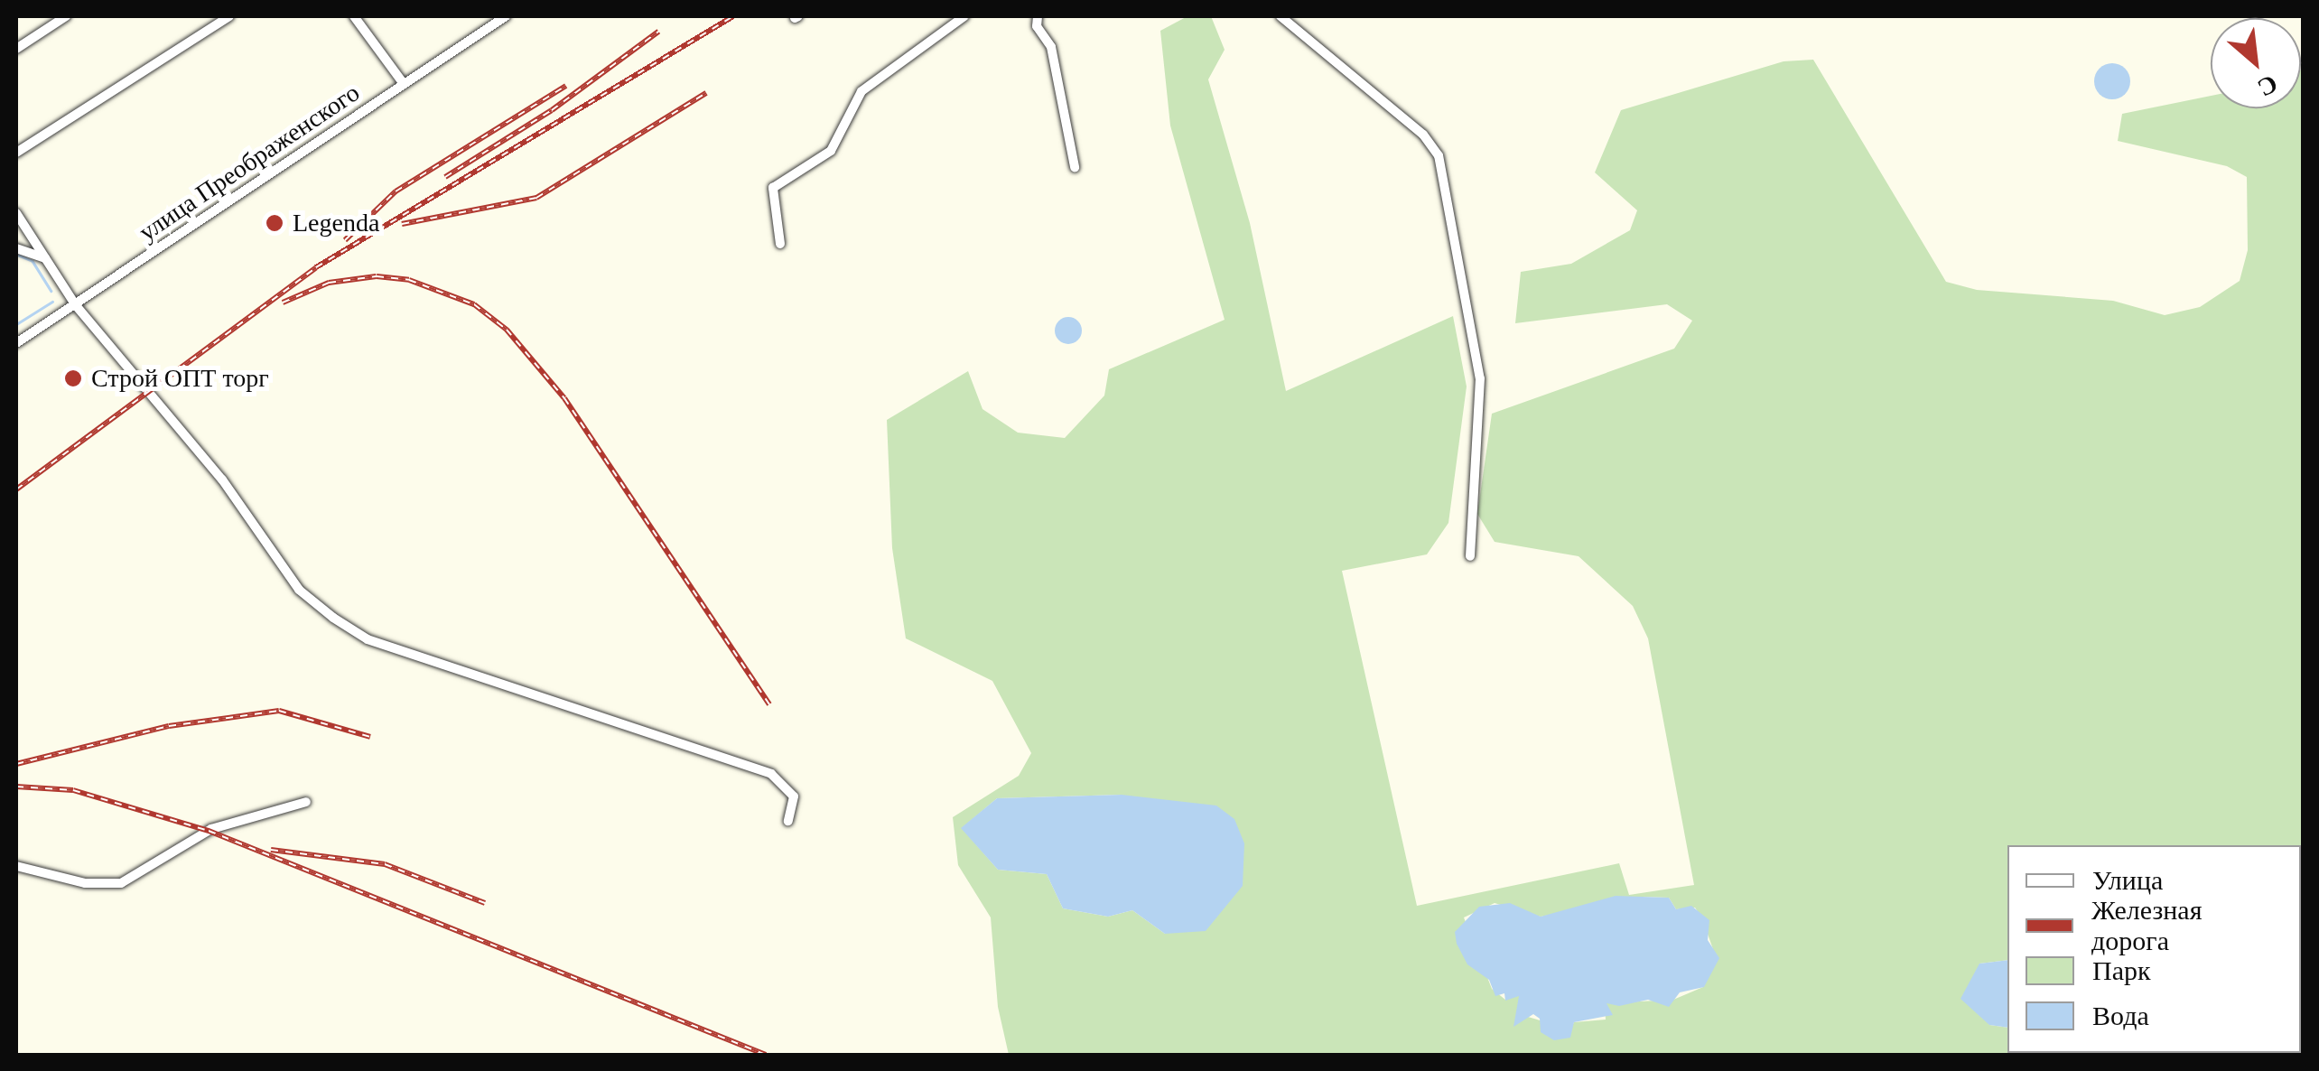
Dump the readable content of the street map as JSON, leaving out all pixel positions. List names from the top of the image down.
{
  "streets": {
    "street": ["улица Преображенского"]
  },
  "places": ["Legenda", "Строй ОПТ торг"],
  "legend": [
    "Улица",
    "Железная дорога",
    "Парк",
    "Вода"
  ],
  "north": "bottom right"
}
